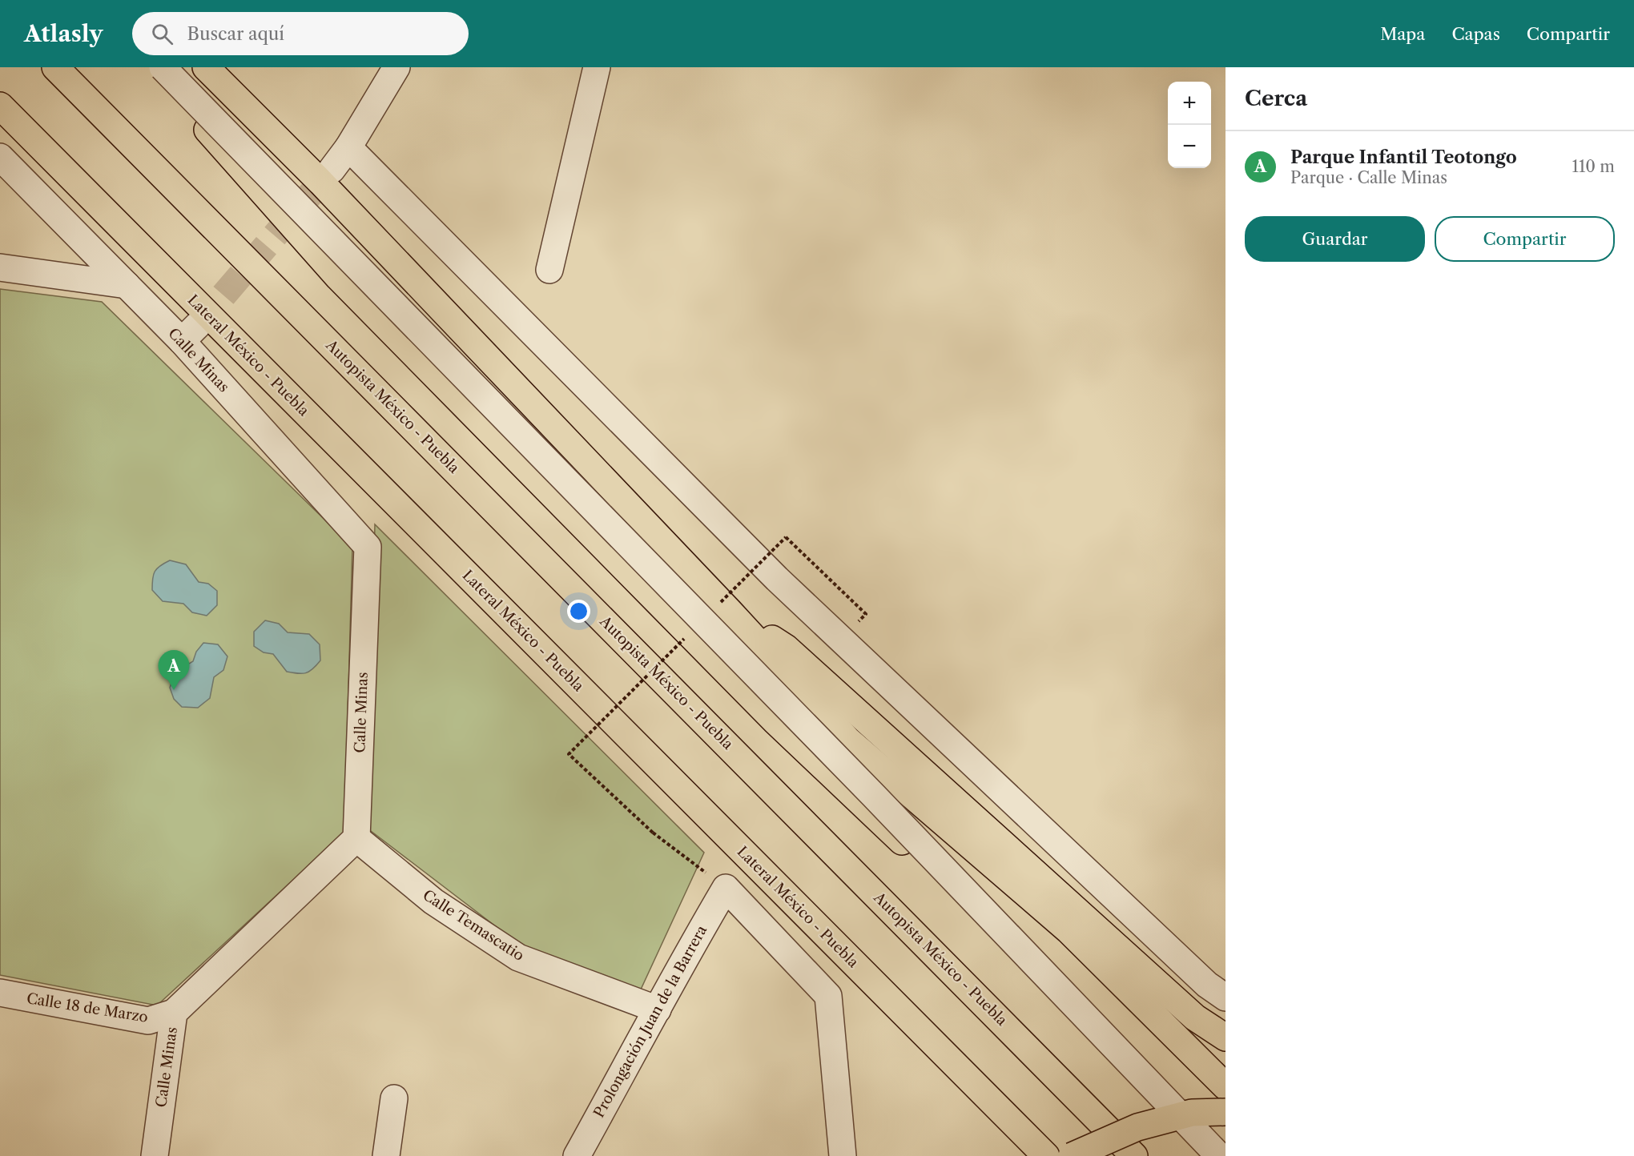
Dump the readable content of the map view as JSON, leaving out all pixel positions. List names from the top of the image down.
{
  "streets": {
    "main road": ["Lateral México - Puebla", "Autopista México - Puebla"],
    "street": [
      "Calle Minas",
      "Calle Temascatio",
      "Calle 18 de Marzo",
      "Prolongación Juan de la Barrera"
    ]
  },
  "crossings": [
    ["Calle Minas", "Calle Temascatio"],
    ["Calle Minas", "Calle 18 de Marzo"],
    ["Calle Temascatio", "Prolongación Juan de la Barrera"]
  ],
  "page": {
    "header": "Atlasly",
    "search": "Buscar aquí",
    "nav": ["Mapa", "Capas", "Compartir"],
    "heading": "Cerca",
    "map_buttons": ["+", "−"],
    "list": [
      {
        "mark": "A",
        "name": "Parque Infantil Teotongo",
        "note": "Parque · Calle Minas",
        "value": "110 m"
      }
    ],
    "buttons": ["Guardar", "Compartir"],
    "pins": "A"
  }
}
